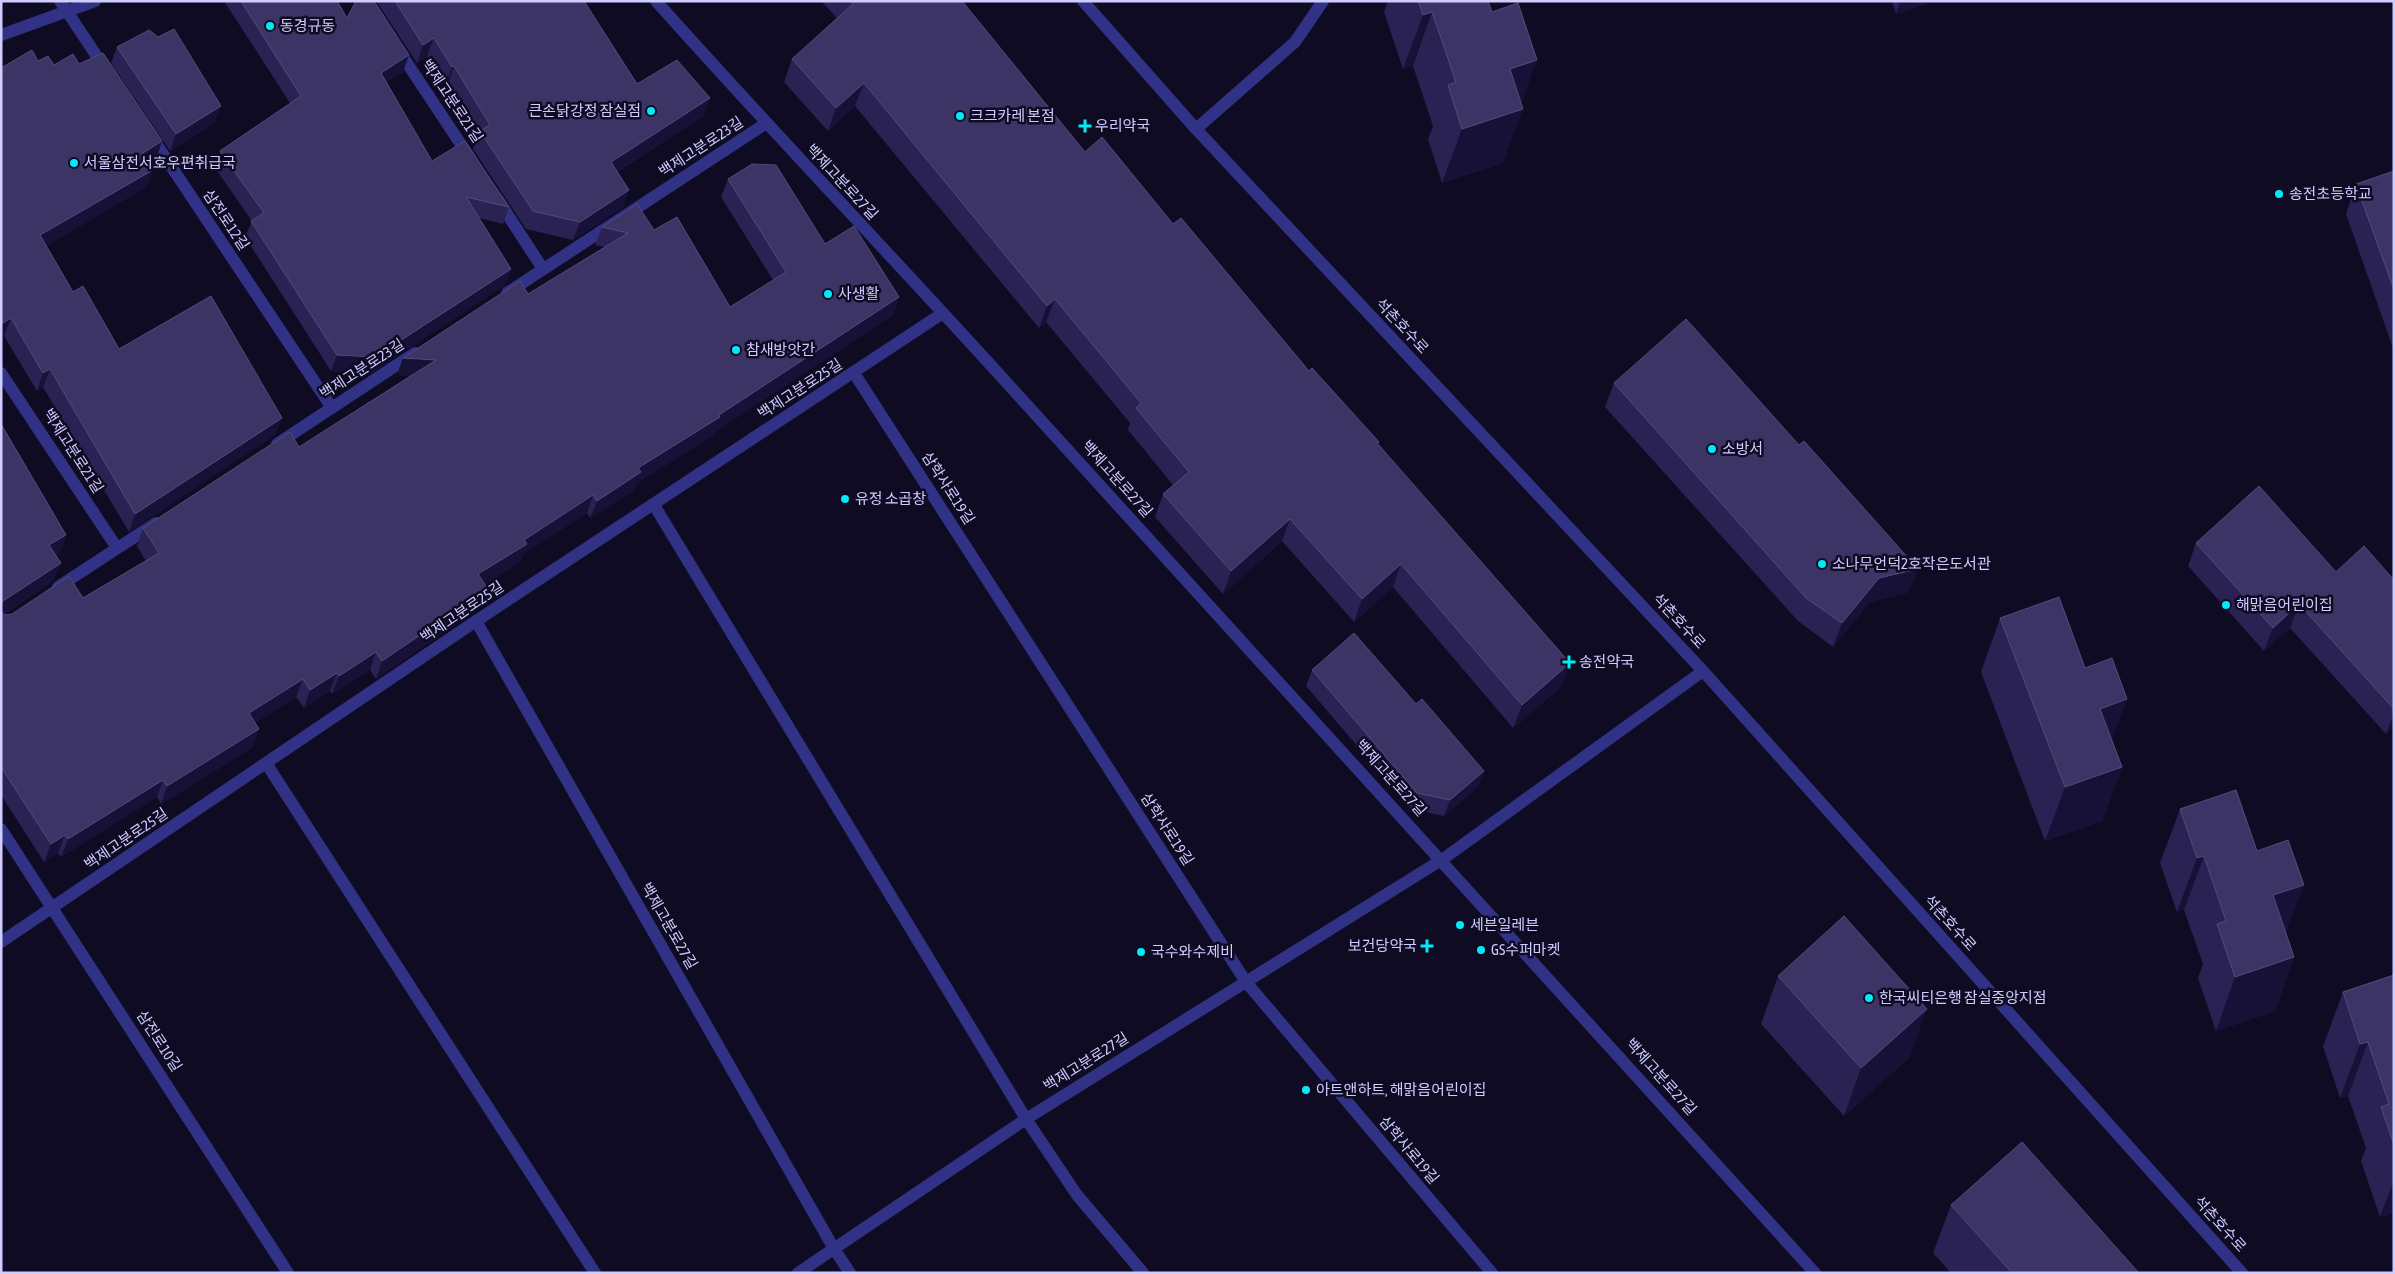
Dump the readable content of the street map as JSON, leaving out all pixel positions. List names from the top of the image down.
{
  "streets": {
    "street": [
      "백제고분로21길",
      "백제고분로23길",
      "백제고분로27길",
      "삼전로12길",
      "석촌호수로",
      "백제고분로25길",
      "삼학사로19길",
      "삼전로10길"
    ]
  },
  "crossings": [
    ["백제고분로23길", "백제고분로27길"],
    ["백제고분로23길", "삼전로12길"],
    ["백제고분로27길", "석촌호수로"],
    ["백제고분로27길", "백제고분로25길"],
    ["백제고분로27길", "삼학사로19길"],
    ["백제고분로25길", "삼학사로19길"],
    ["백제고분로25길", "삼전로10길"]
  ],
  "places": {
    "other": [
      "동경규동",
      "큰손닭강정 잠실점",
      "크크카레 본점",
      "서울삼전서호우편취급국",
      "송전초등학교",
      "사생활",
      "참새방앗간",
      "소방서",
      "유정 소곱창",
      "소나무언덕2호작은도서관",
      "해맑음어린이집",
      "세븐일레븐",
      "GS수퍼마켓",
      "국수와수제비",
      "한국씨티은행 잠실중앙지점",
      "아트앤하트, 해맑음어린이집"
    ],
    "health": ["우리약국", "송전약국", "보건당약국"]
  }
}
